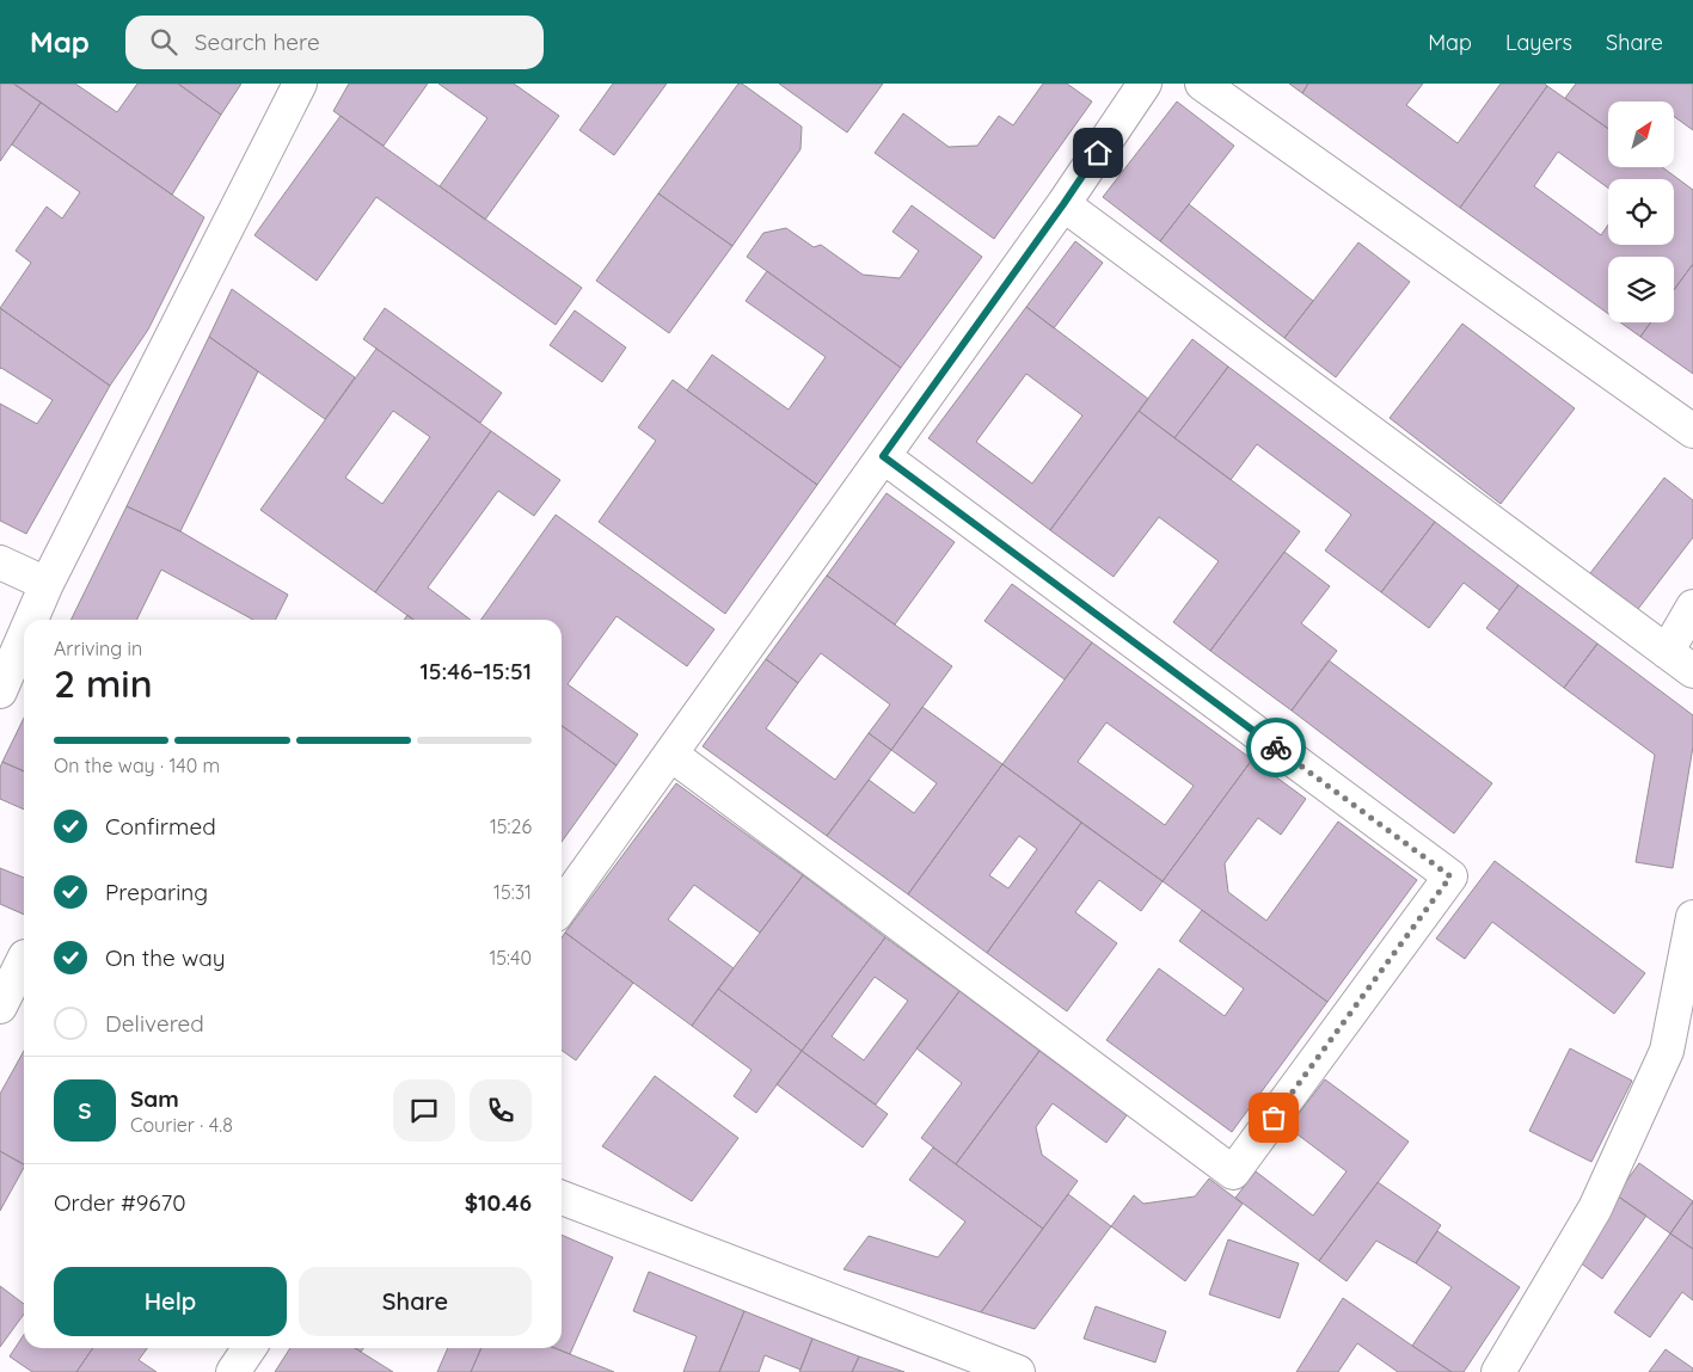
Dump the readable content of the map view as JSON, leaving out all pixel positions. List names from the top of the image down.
{
  "north": "top right",
  "page": {
    "header": "Map",
    "search": "Search here",
    "nav": ["Map", "Layers", "Share"],
    "heading": ["2 min", "Arriving in", "15:46–15:51"],
    "panel": [
      "Sam",
      "Courier · 4.8",
      "Order #9670",
      "$10.46"
    ],
    "bar": "On the way · 140 m",
    "list": [
      ["Confirmed", "15:26"],
      ["Preparing", "15:31"],
      ["On the way", "15:40"],
      "Delivered"
    ],
    "round": "S",
    "buttons": ["Help", "Share"]
  }
}
